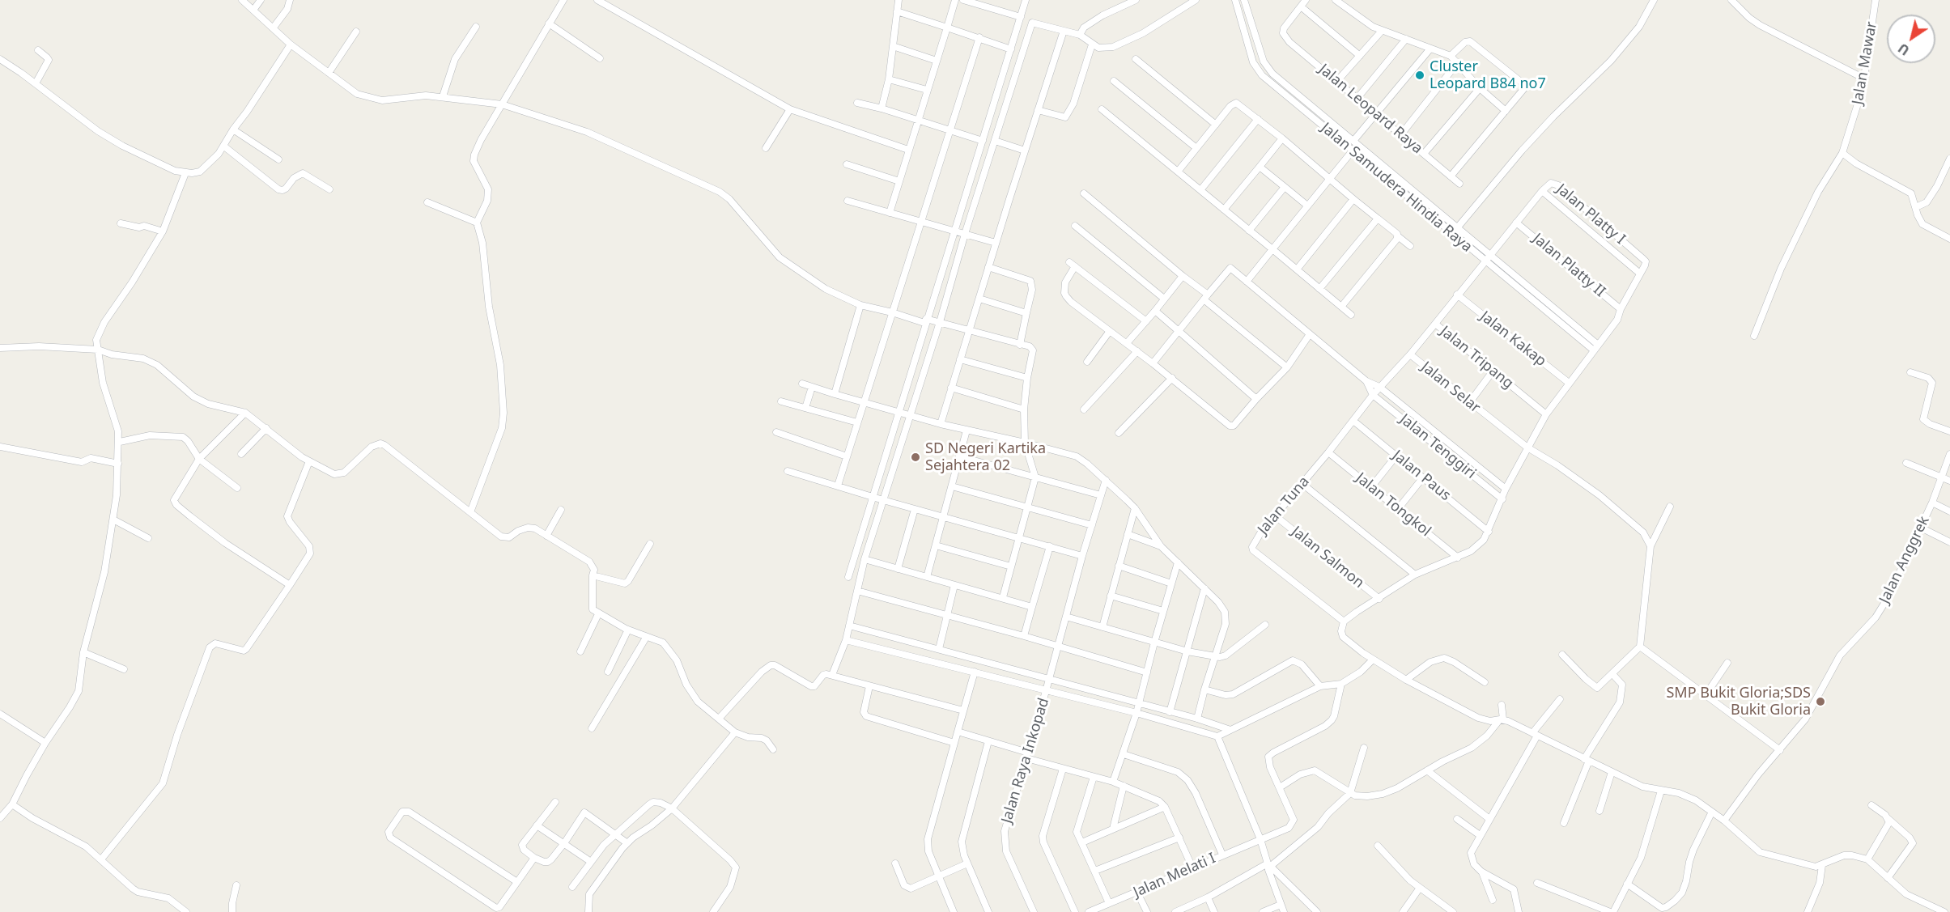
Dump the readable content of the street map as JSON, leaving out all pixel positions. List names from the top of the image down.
{
  "streets": {
    "street": [
      "Jalan Mawar",
      "Jalan Leopard Raya",
      "Jalan Samudera Hindia Raya",
      "Jalan Platty I",
      "Jalan Platty II",
      "Jalan Kakap",
      "Jalan Tripang",
      "Jalan Selar",
      "Jalan Tenggiri",
      "Jalan Paus",
      "Jalan Tongkol",
      "Jalan Tuna",
      "Jalan Salmon",
      "Jalan Anggrek",
      "Jalan Raya Inkopad",
      "Jalan Melati I"
    ]
  },
  "crossings": [
    ["Jalan Samudera Hindia Raya", "Jalan Platty I"],
    ["Jalan Platty I", "Jalan Platty II"],
    ["Jalan Platty I", "Jalan Kakap"],
    ["Jalan Platty I", "Jalan Tripang"],
    ["Jalan Kakap", "Jalan Tripang"],
    ["Jalan Selar", "Jalan Tenggiri"],
    ["Jalan Selar", "Jalan Tuna"],
    ["Jalan Tenggiri", "Jalan Tuna"],
    ["Jalan Paus", "Jalan Tuna"],
    ["Jalan Tongkol", "Jalan Tuna"],
    ["Jalan Tuna", "Jalan Salmon"]
  ],
  "places": ["Cluster Leopard B84 no7", "SD Negeri Kartika Sejahtera 02", "SMP Bukit Gloria;SDS Bukit Gloria"],
  "north": "bottom left"
}
